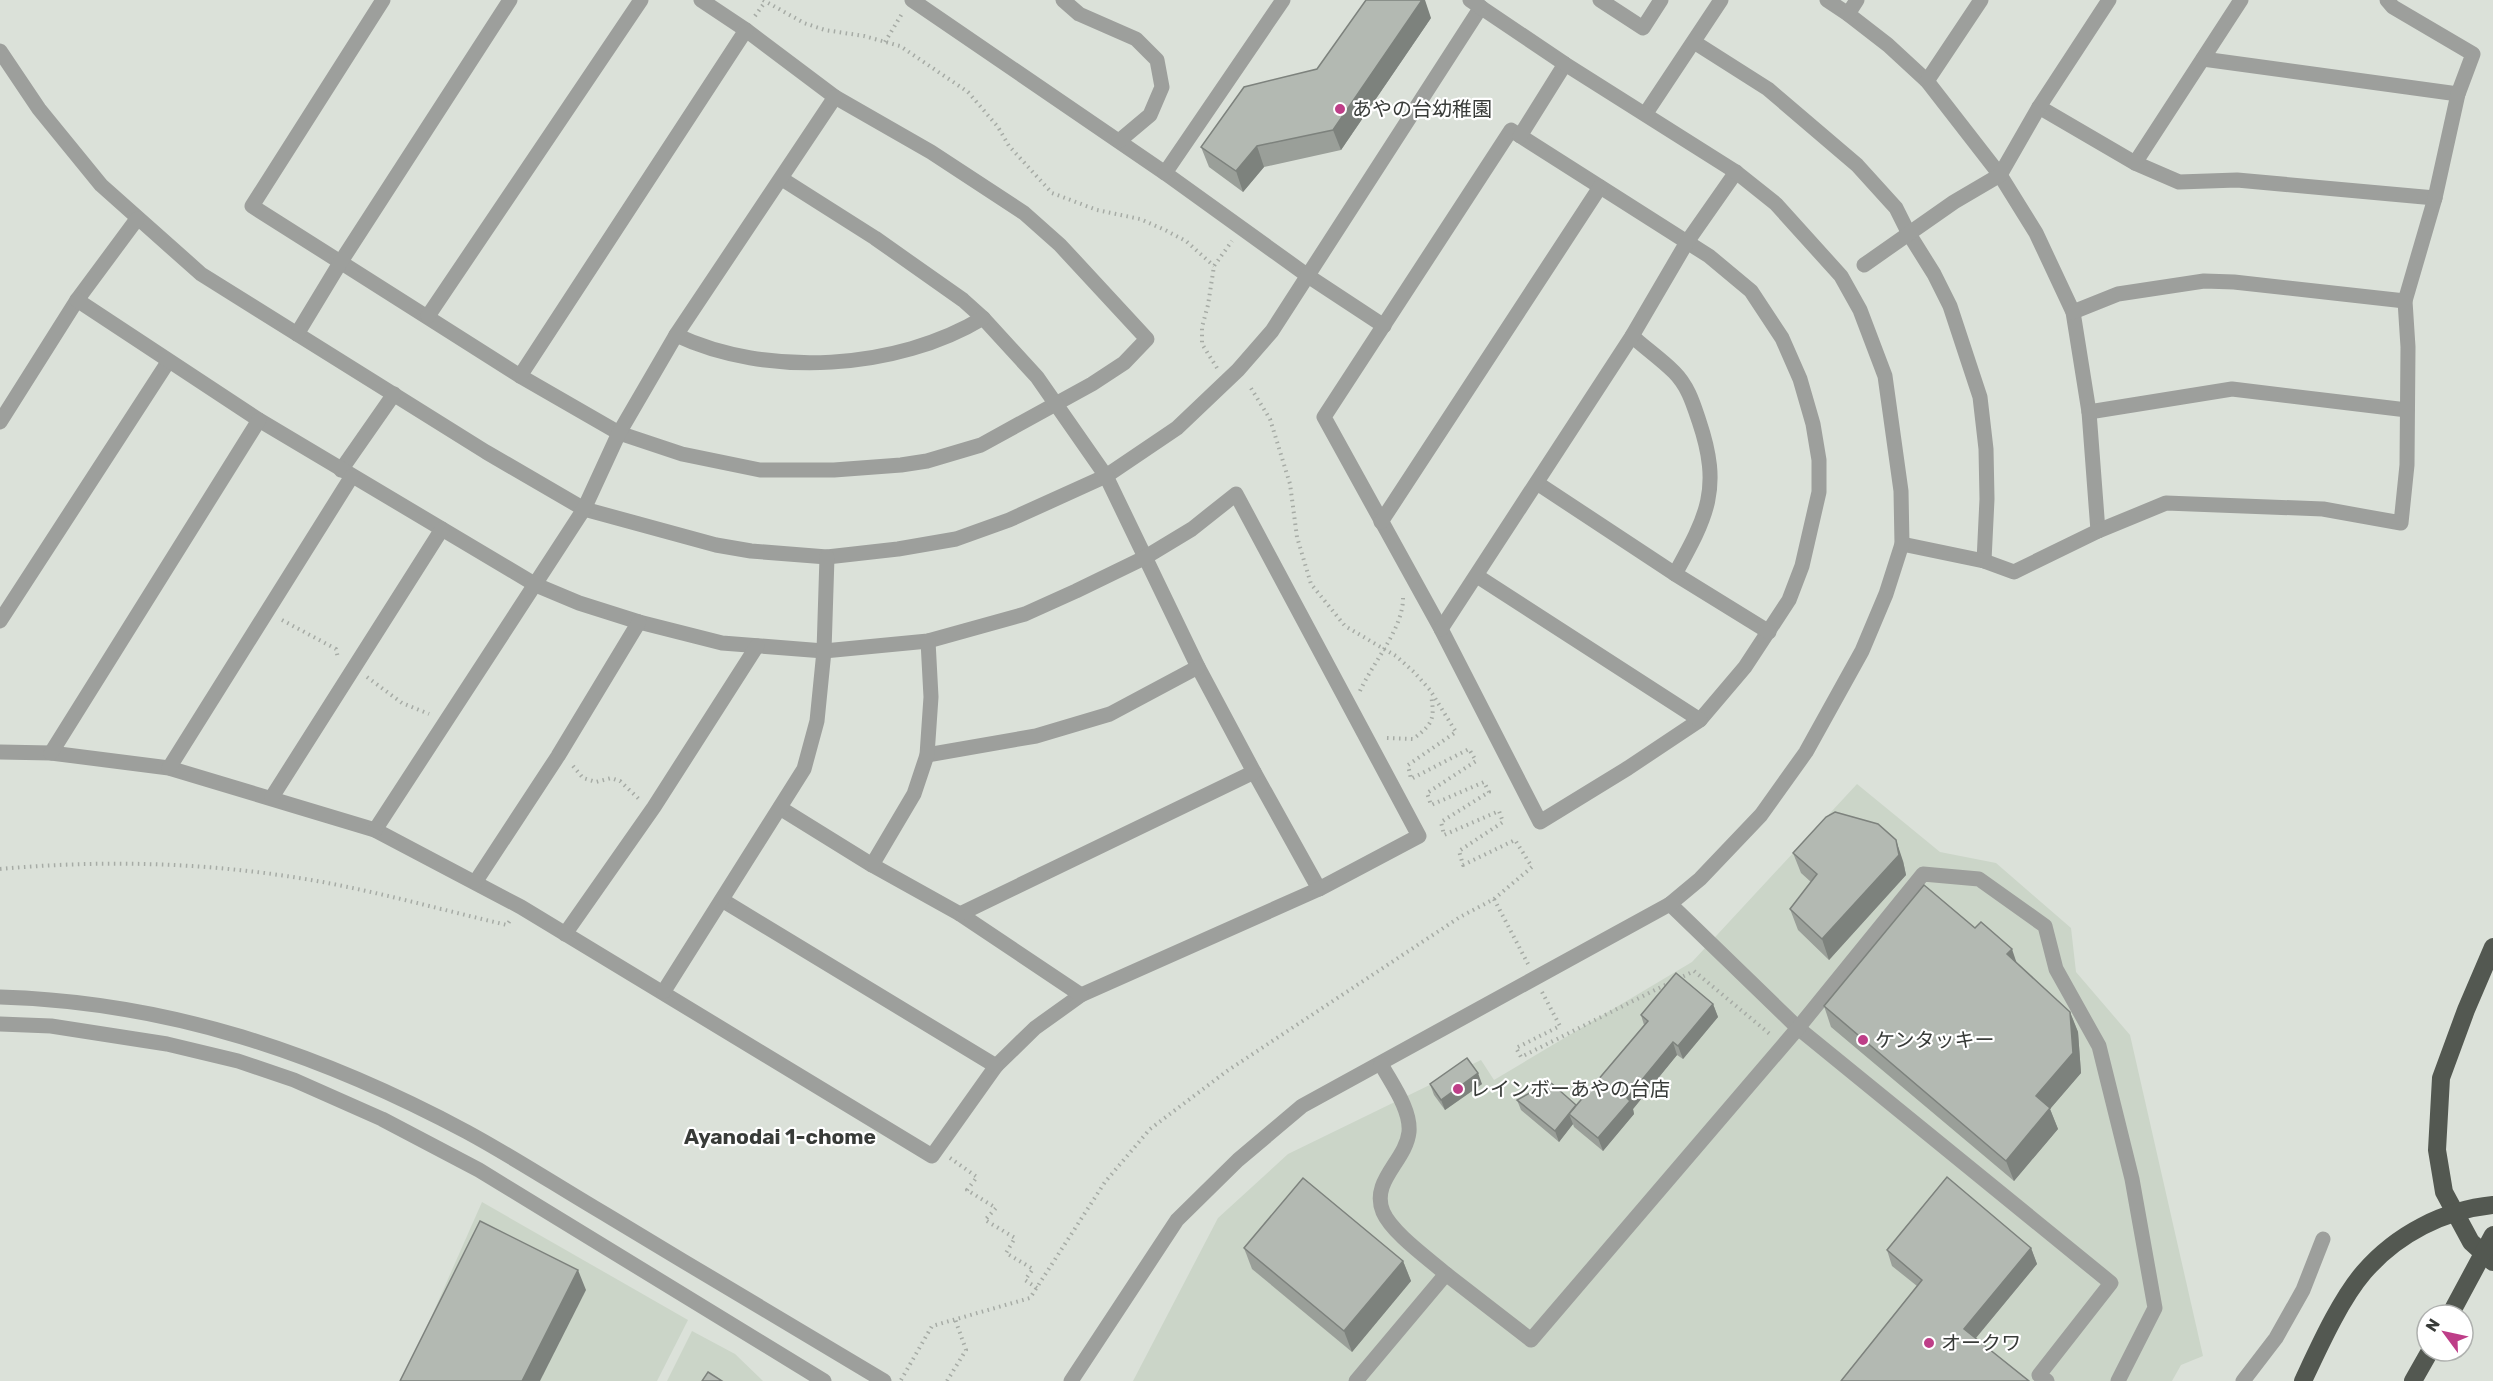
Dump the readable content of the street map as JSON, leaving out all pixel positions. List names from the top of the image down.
{
  "districts": ["Ayanodai 1-chome"],
  "places": [
    "あやの台幼稚園",
    "ケンタッキー",
    "レインボーあやの台店",
    "オークワ"
  ],
  "north": "top left"
}
